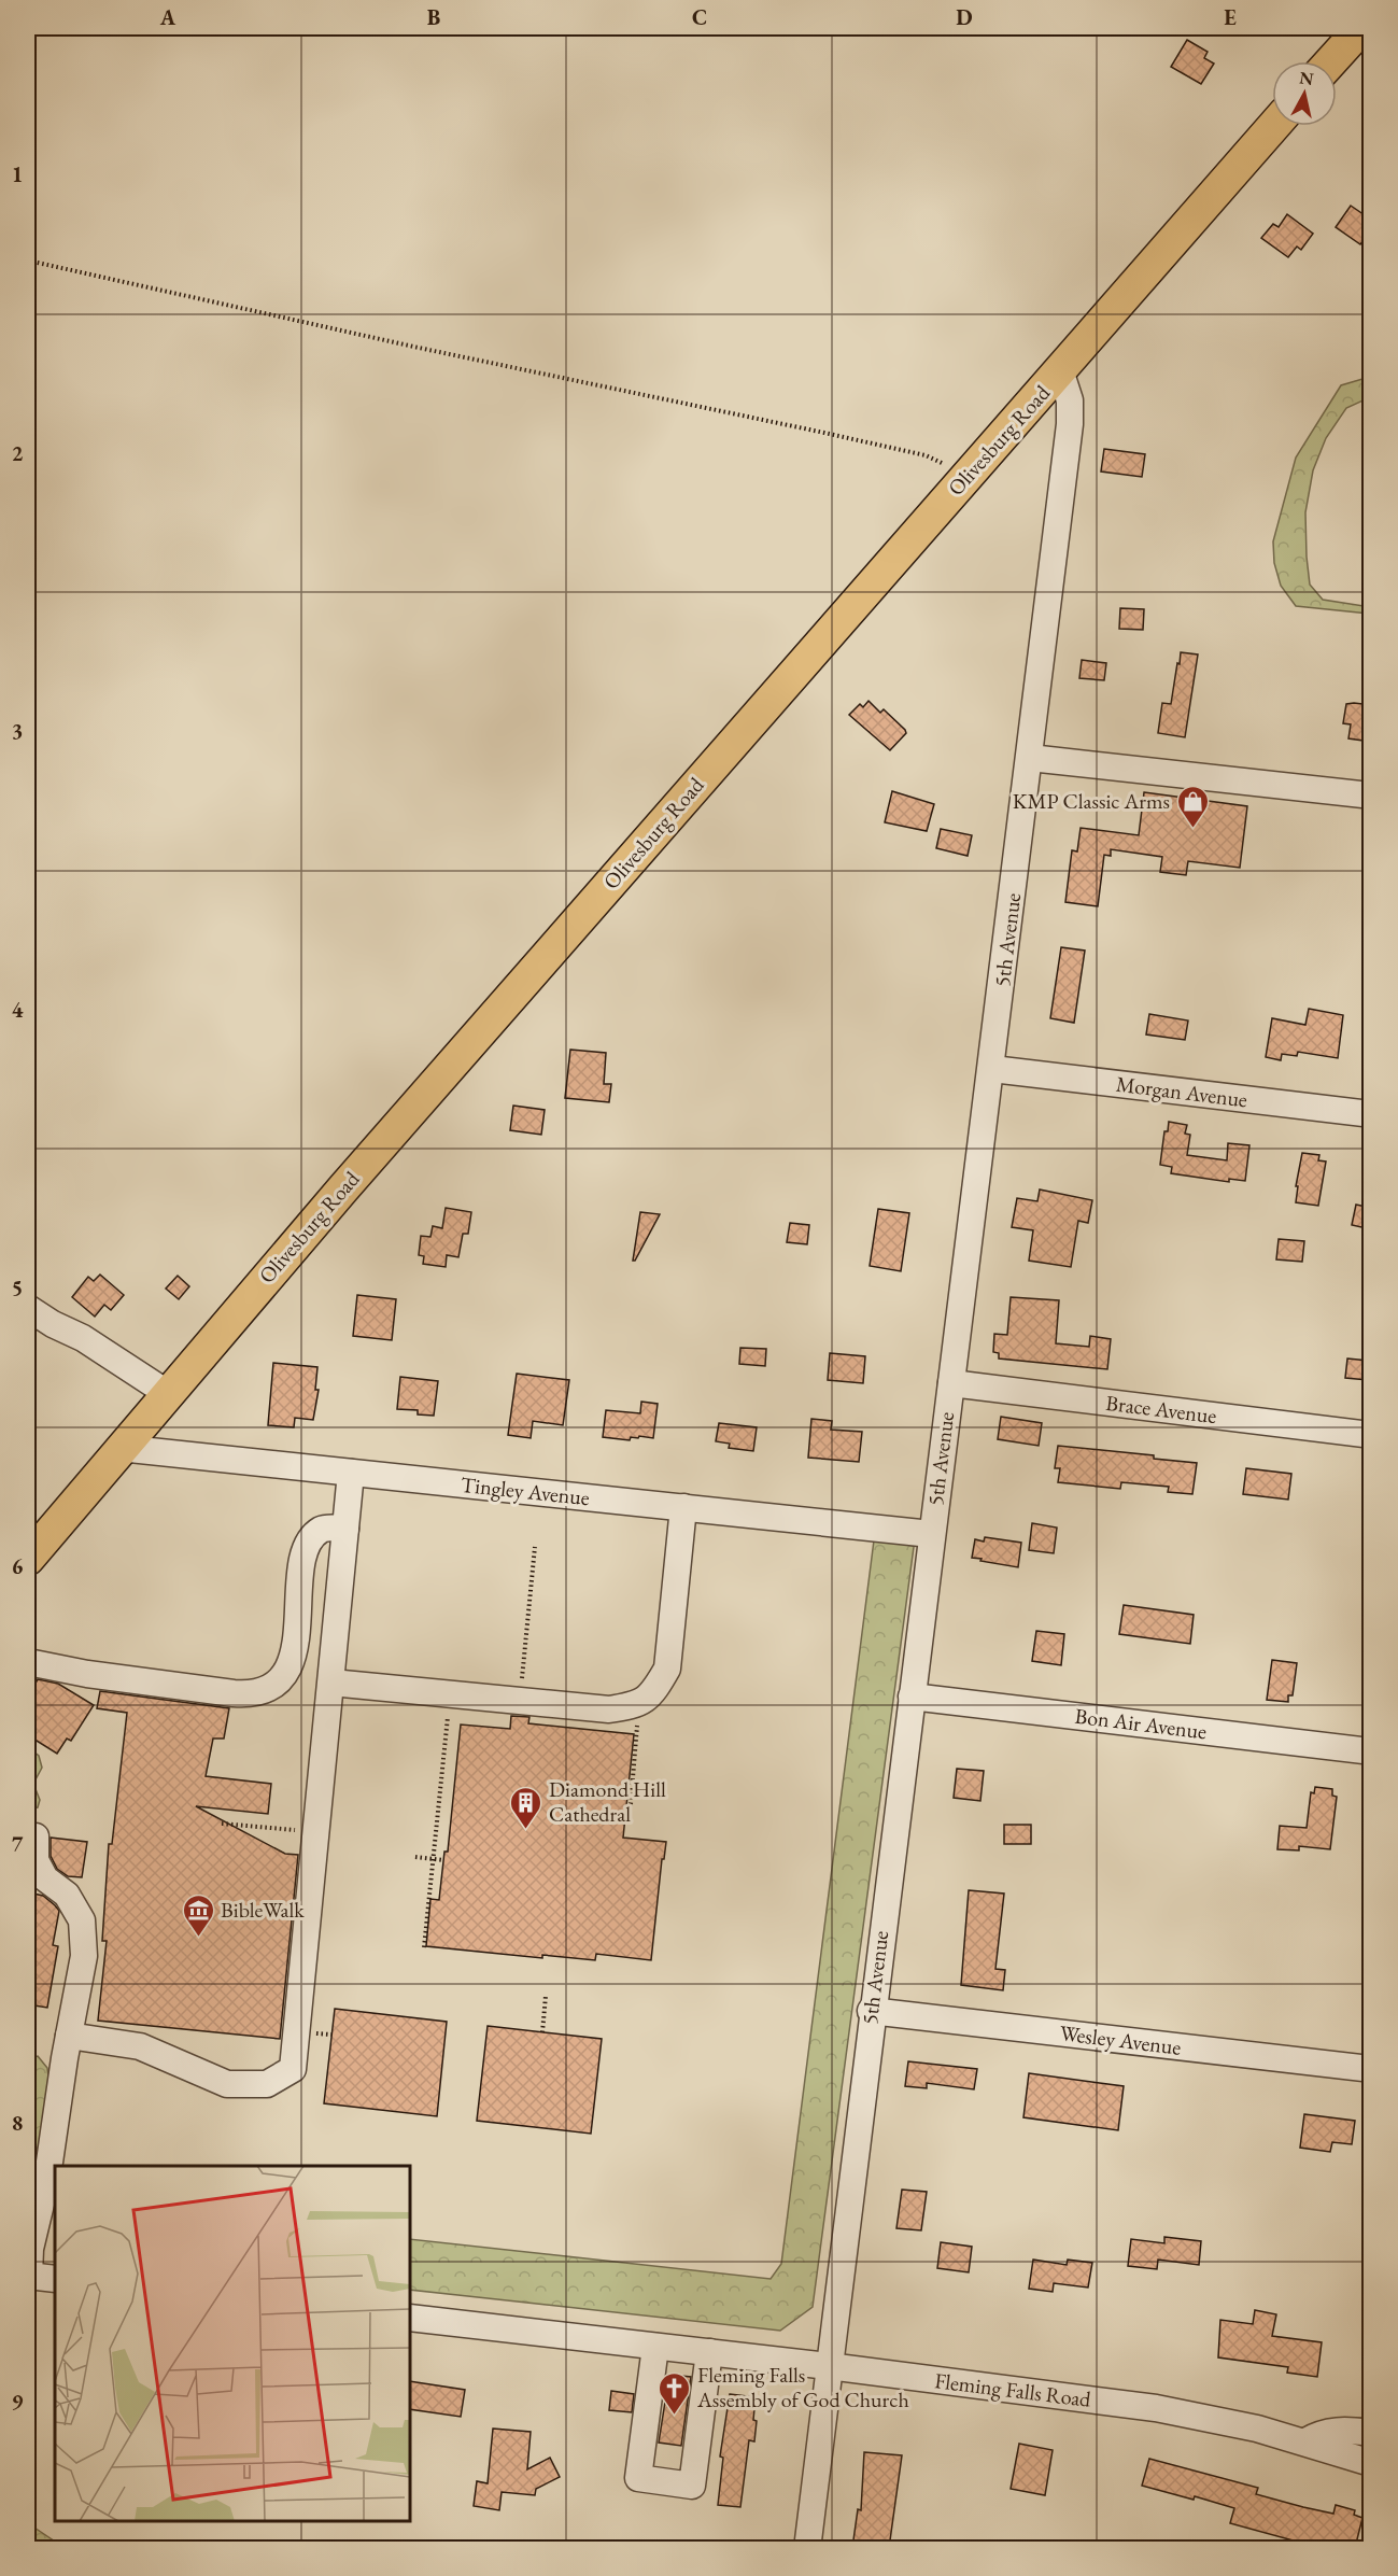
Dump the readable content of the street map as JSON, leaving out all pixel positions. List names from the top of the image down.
{
  "streets": {
    "main road": ["Olivesburg Road"],
    "street": [
      "5th Avenue",
      "Morgan Avenue",
      "Brace Avenue",
      "Tingley Avenue",
      "Bon Air Avenue",
      "Wesley Avenue",
      "Fleming Falls Road"
    ]
  },
  "crossings": [
    ["Olivesburg Road", "5th Avenue"],
    ["Olivesburg Road", "Tingley Avenue"],
    ["5th Avenue", "Morgan Avenue"],
    ["5th Avenue", "Brace Avenue"],
    ["5th Avenue", "Tingley Avenue"],
    ["5th Avenue", "Bon Air Avenue"],
    ["5th Avenue", "Wesley Avenue"],
    ["5th Avenue", "Fleming Falls Road"]
  ],
  "places": {
    "shop": ["KMP Classic Arms"],
    "building": ["Diamond Hill Cathedral"],
    "museum": ["BibleWalk"],
    "church": ["Fleming Falls Assembly of God Church"]
  },
  "north": "top",
  "grid": {
    "columns": [
      "A",
      "B",
      "C",
      "D",
      "E"
    ],
    "rows": [
      "1",
      "2",
      "3",
      "4",
      "5",
      "6",
      "7",
      "8",
      "9"
    ]
  }
}
